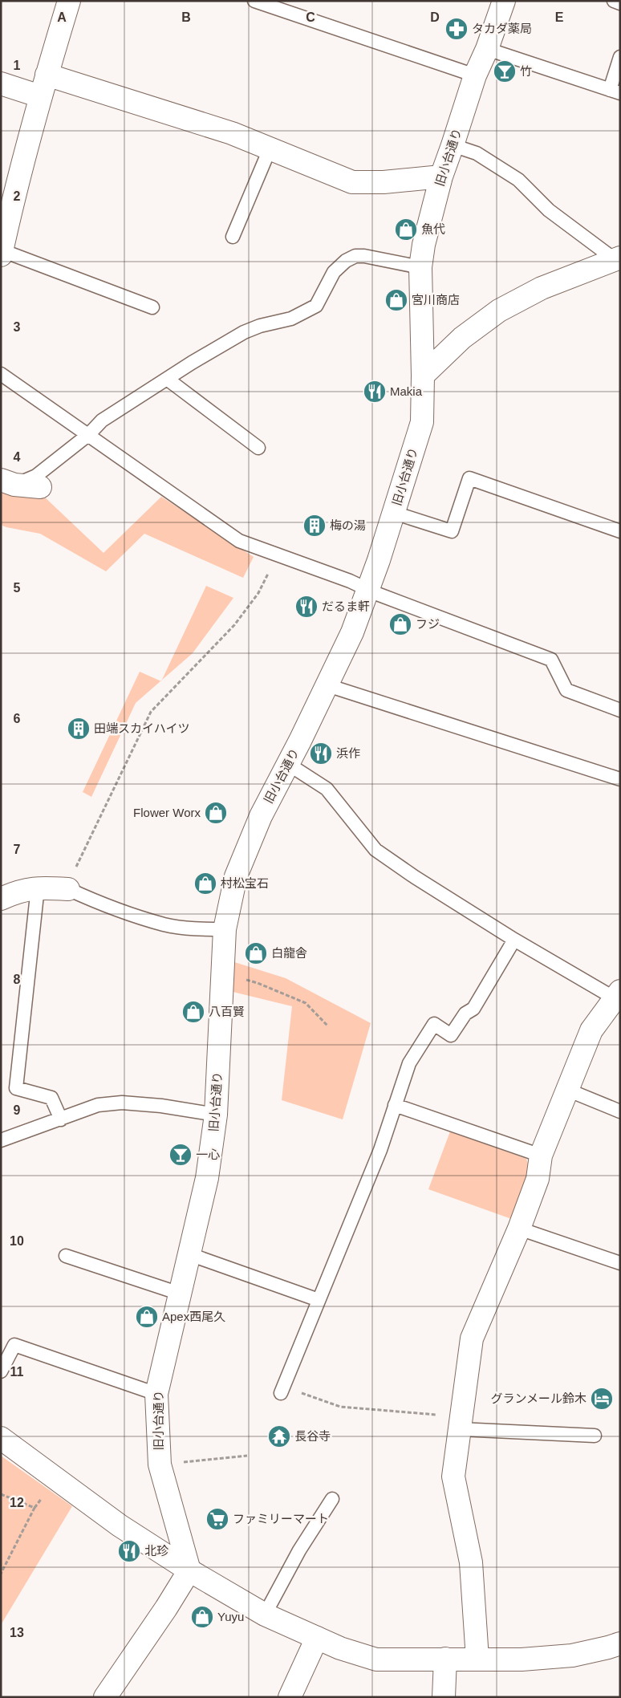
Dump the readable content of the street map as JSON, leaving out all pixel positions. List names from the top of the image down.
{
  "streets": {
    "street": ["旧小台通り"]
  },
  "places": {
    "pharmacy": ["タカダ薬局"],
    "bar": ["竹", "一心"],
    "shop": [
      "魚代",
      "宮川商店",
      "フジ",
      "Flower Worx",
      "村松宝石",
      "白龍舎",
      "八百賢",
      "Apex西尾久",
      "Yuyu"
    ],
    "restaurant": [
      "Makia",
      "だるま軒",
      "浜作",
      "北珍"
    ],
    "building": ["梅の湯", "田端スカイハイツ"],
    "hotel": ["グランメール鈴木"],
    "temple": ["長谷寺"],
    "supermarket": ["ファミリーマート"]
  },
  "grid": {
    "columns": [
      "A",
      "B",
      "C",
      "D",
      "E"
    ],
    "rows": [
      "1",
      "2",
      "3",
      "4",
      "5",
      "6",
      "7",
      "8",
      "9",
      "10",
      "11",
      "12",
      "13"
    ]
  }
}
